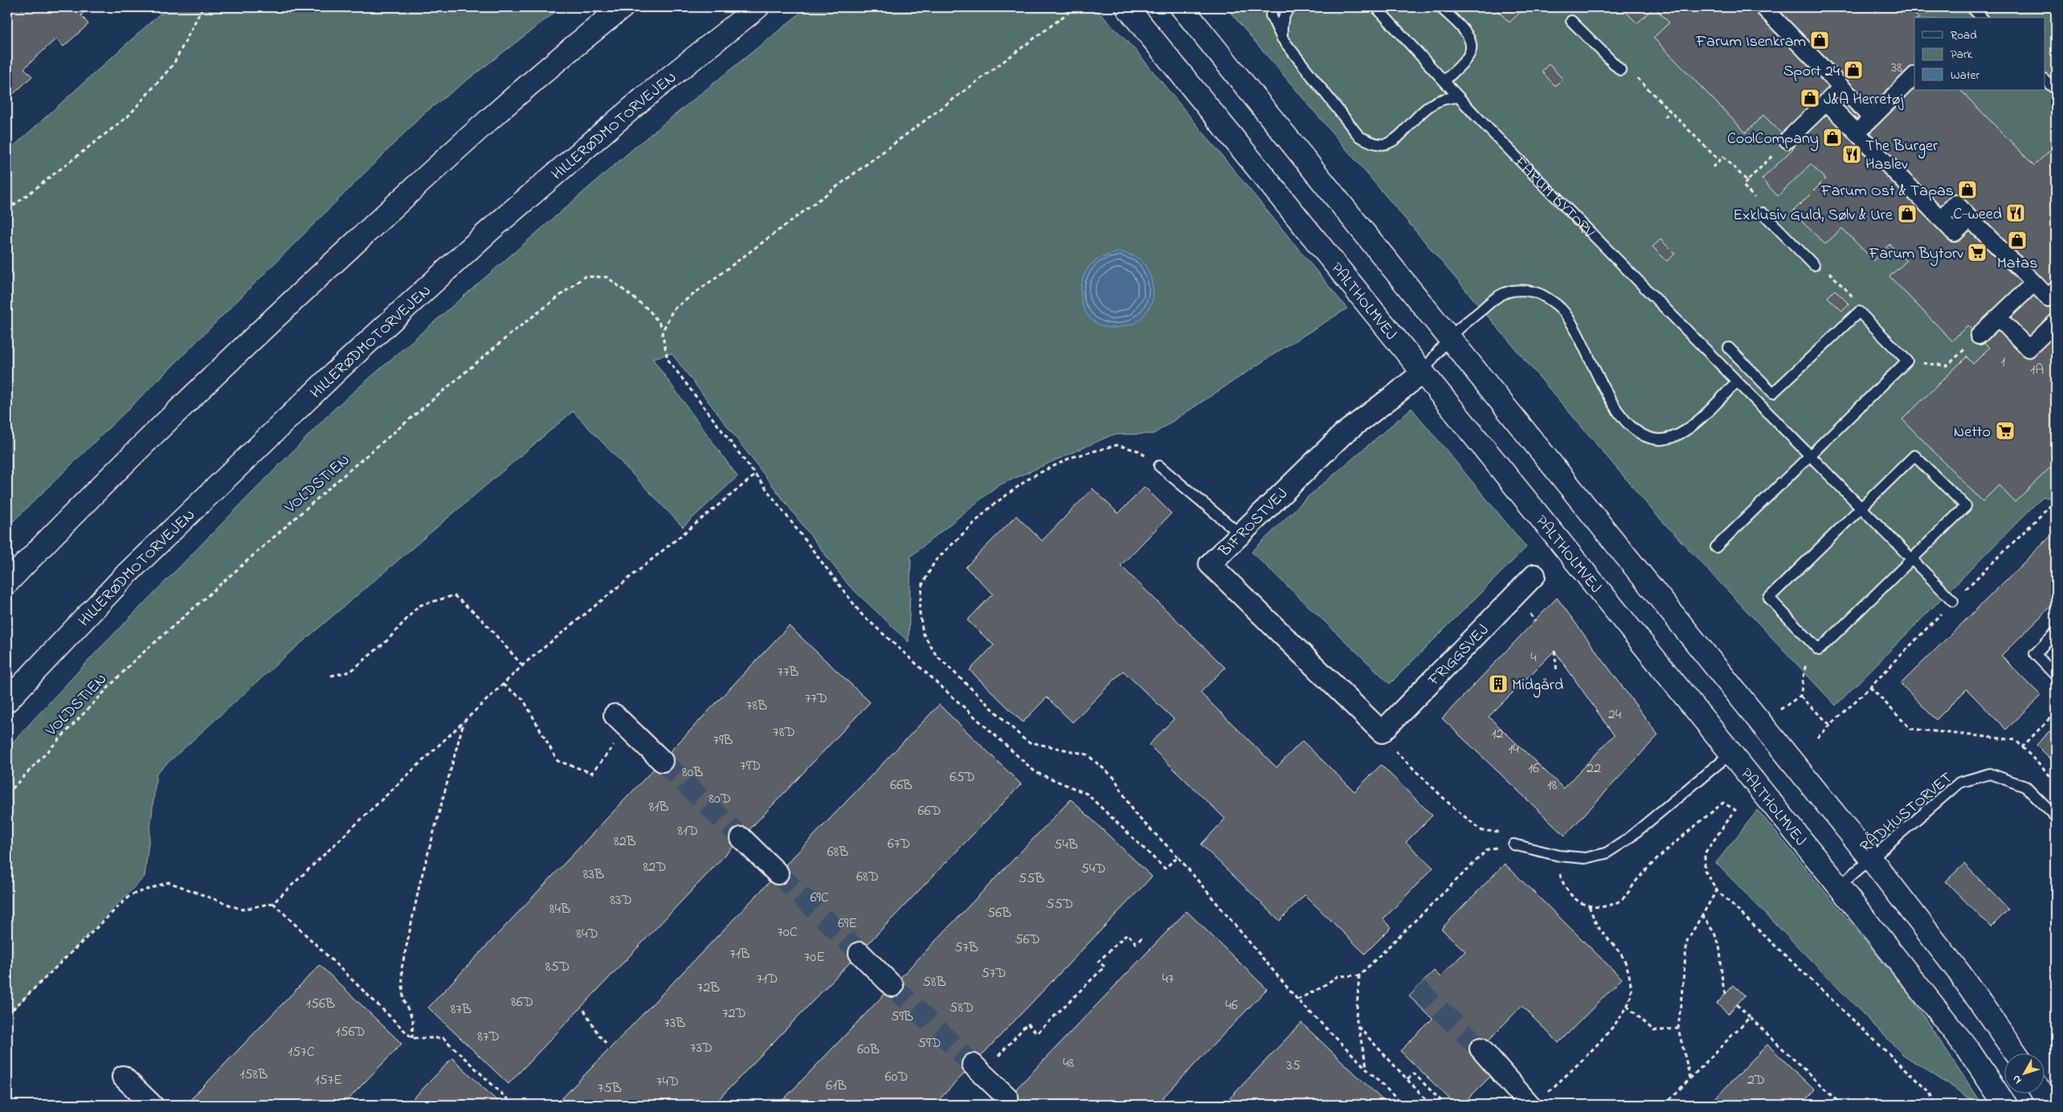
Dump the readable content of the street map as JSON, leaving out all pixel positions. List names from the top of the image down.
{
  "streets": {
    "main road": ["HILLERØDMOTORVEJEN", "PALTHOLMVEJ"],
    "street": ["BIFROSTVEJ", "FRIGGSVEJ"],
    "lane": ["FARUM BYTORV", "RÅDHUSTORVET"],
    "path": ["VOLDSTIEN"]
  },
  "crossings": [
    ["PALTHOLMVEJ", "BIFROSTVEJ"],
    ["PALTHOLMVEJ", "RÅDHUSTORVET"],
    ["BIFROSTVEJ", "FRIGGSVEJ"]
  ],
  "places": {
    "shop": [
      "Farum Isenkram",
      "Sport 24",
      "J&A Herretøj",
      "CoolCompany",
      "Farum Ost & Tapas",
      "Exklusiv Guld, Sølv & Ure",
      "Matas"
    ],
    "restaurant": ["The Burger Haslev", "C-weed"],
    "supermarket": ["Farum Bytorv", "Netto"],
    "building": ["Midgård"]
  },
  "house_numbers": [
    "38",
    "1",
    "1A",
    "4",
    "77B",
    "77D",
    "78B",
    "24",
    "78D",
    "12",
    "79B",
    "14",
    "79D",
    "16",
    "22",
    "80B",
    "65D",
    "66B",
    "18",
    "80D",
    "81B",
    "66D",
    "81D",
    "82B",
    "67D",
    "54B",
    "68B",
    "82D",
    "54D",
    "83B",
    "68D",
    "55B",
    "69C",
    "83D",
    "55D",
    "84B",
    "56B",
    "69E",
    "70C",
    "84D",
    "56D",
    "57B",
    "71B",
    "70E",
    "85D",
    "57D",
    "71D",
    "47",
    "58B",
    "72B",
    "86D",
    "156B",
    "46",
    "58D",
    "87B",
    "72D",
    "59B",
    "73B",
    "156D",
    "87D",
    "59D",
    "73D",
    "60B",
    "157C",
    "48",
    "35",
    "158B",
    "60D",
    "157E",
    "2D",
    "74D",
    "61B",
    "75B"
  ],
  "legend": ["Road", "Park", "Water"],
  "north": "bottom left"
}
